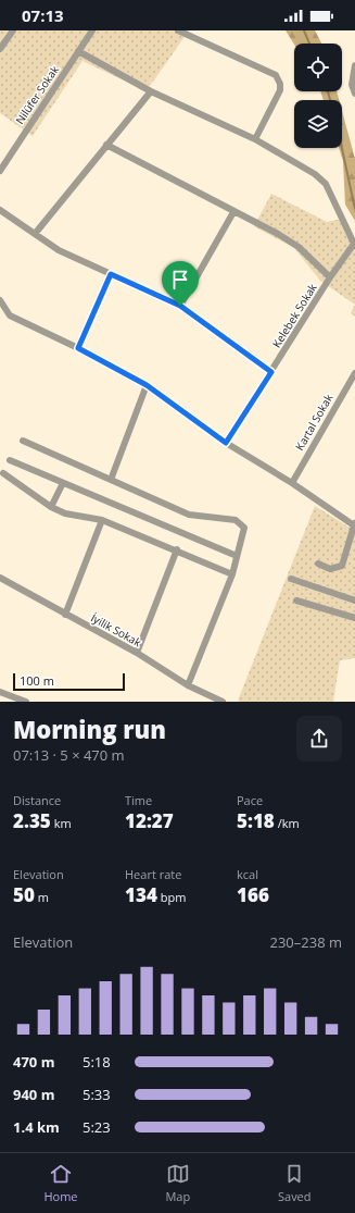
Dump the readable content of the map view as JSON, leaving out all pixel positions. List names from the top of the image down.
{
  "streets": {
    "street": [
      "Nilüfer Sokak",
      "Kelebek Sokak",
      "Kartal Sokak",
      "İyilik Sokak"
    ]
  },
  "scale_bar": "100 m",
  "page": {
    "status": "07:13",
    "scale": "100 m",
    "heading": ["Morning run", "07:13 · 5 × 470 m"],
    "stats": [
      ["Distance", "2.35 km"],
      ["Time", "12:27"],
      ["Pace", "5:18 /km"],
      ["Elevation", "50 m"],
      ["Heart rate", "134 bpm"],
      ["kcal", "166"]
    ],
    "chart": ["Elevation", "230–238 m"],
    "list": [
      {
        "name": "470 m",
        "note": "5:18"
      },
      {
        "name": "940 m",
        "note": "5:33"
      },
      {
        "name": "1.4 km",
        "note": "5:23"
      }
    ],
    "tabs": ["Home", "Map", "Saved"]
  }
}
